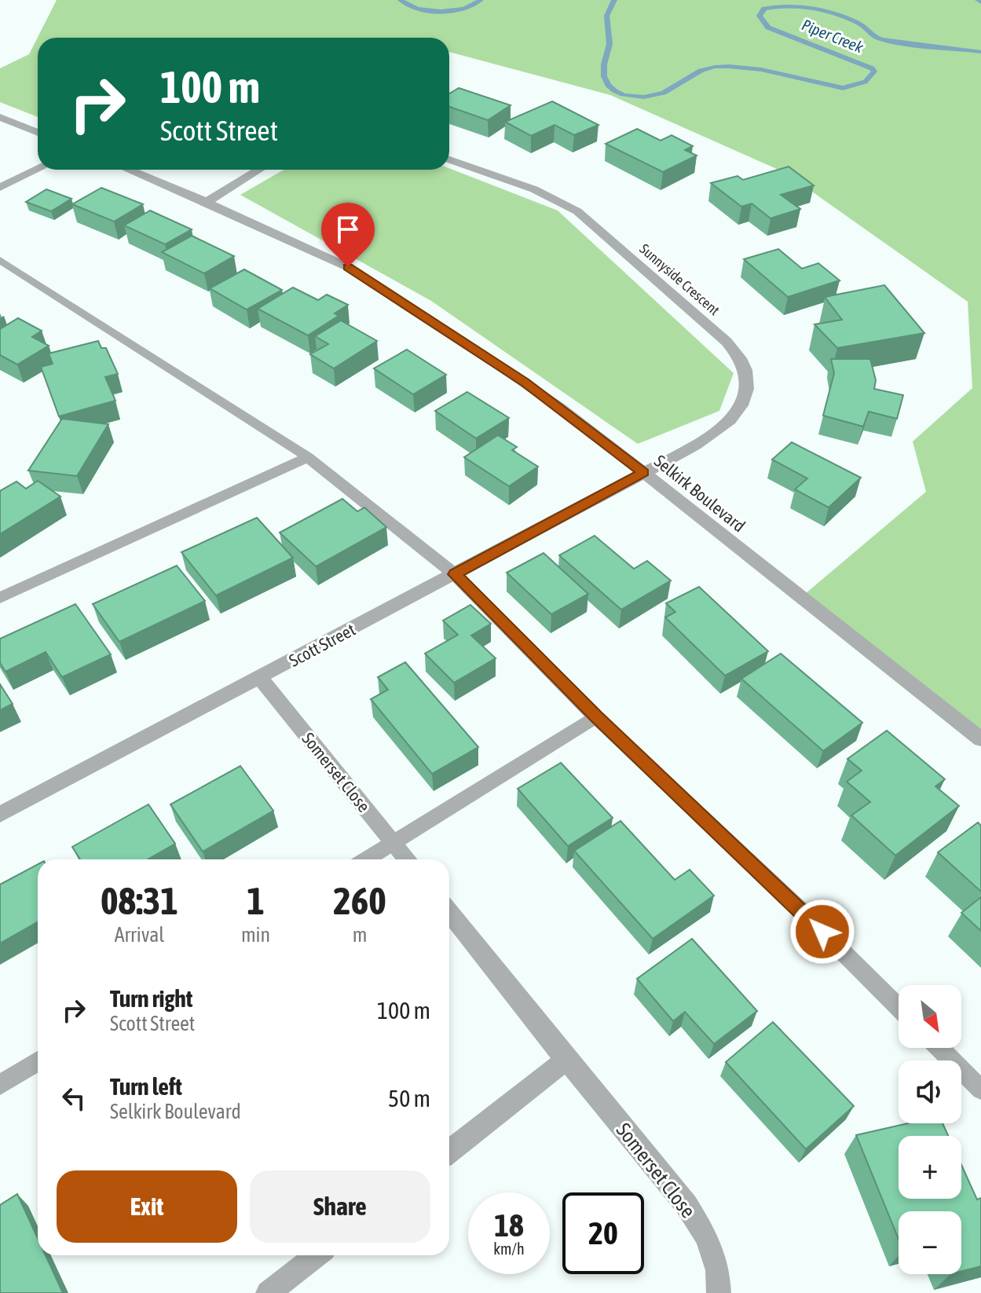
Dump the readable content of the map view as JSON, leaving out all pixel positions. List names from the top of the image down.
{
  "streets": {
    "street": [
      "Sunnyside Crescent",
      "Selkirk Boulevard",
      "Scott Street",
      "Somerset Close"
    ]
  },
  "crossings": [
    ["Sunnyside Crescent", "Selkirk Boulevard"],
    ["Sunnyside Crescent", "Scott Street"],
    ["Selkirk Boulevard", "Scott Street"],
    ["Scott Street", "Somerset Close"]
  ],
  "water": ["Piper Creek"],
  "north": "bottom right",
  "page": {
    "turn": ["100 m", "Scott Street"],
    "eta": [
      "08:31",
      "Arrival",
      "1",
      "min",
      "260",
      "m"
    ],
    "list": [
      {
        "name": "Turn right",
        "note": "Scott Street",
        "value": "100 m"
      },
      {
        "name": "Turn left",
        "note": "Selkirk Boulevard",
        "value": "50 m"
      }
    ],
    "map_buttons": ["+", "−"],
    "buttons": ["Exit", "Share"],
    "speed": "18 km/h",
    "limit": "20"
  }
}
